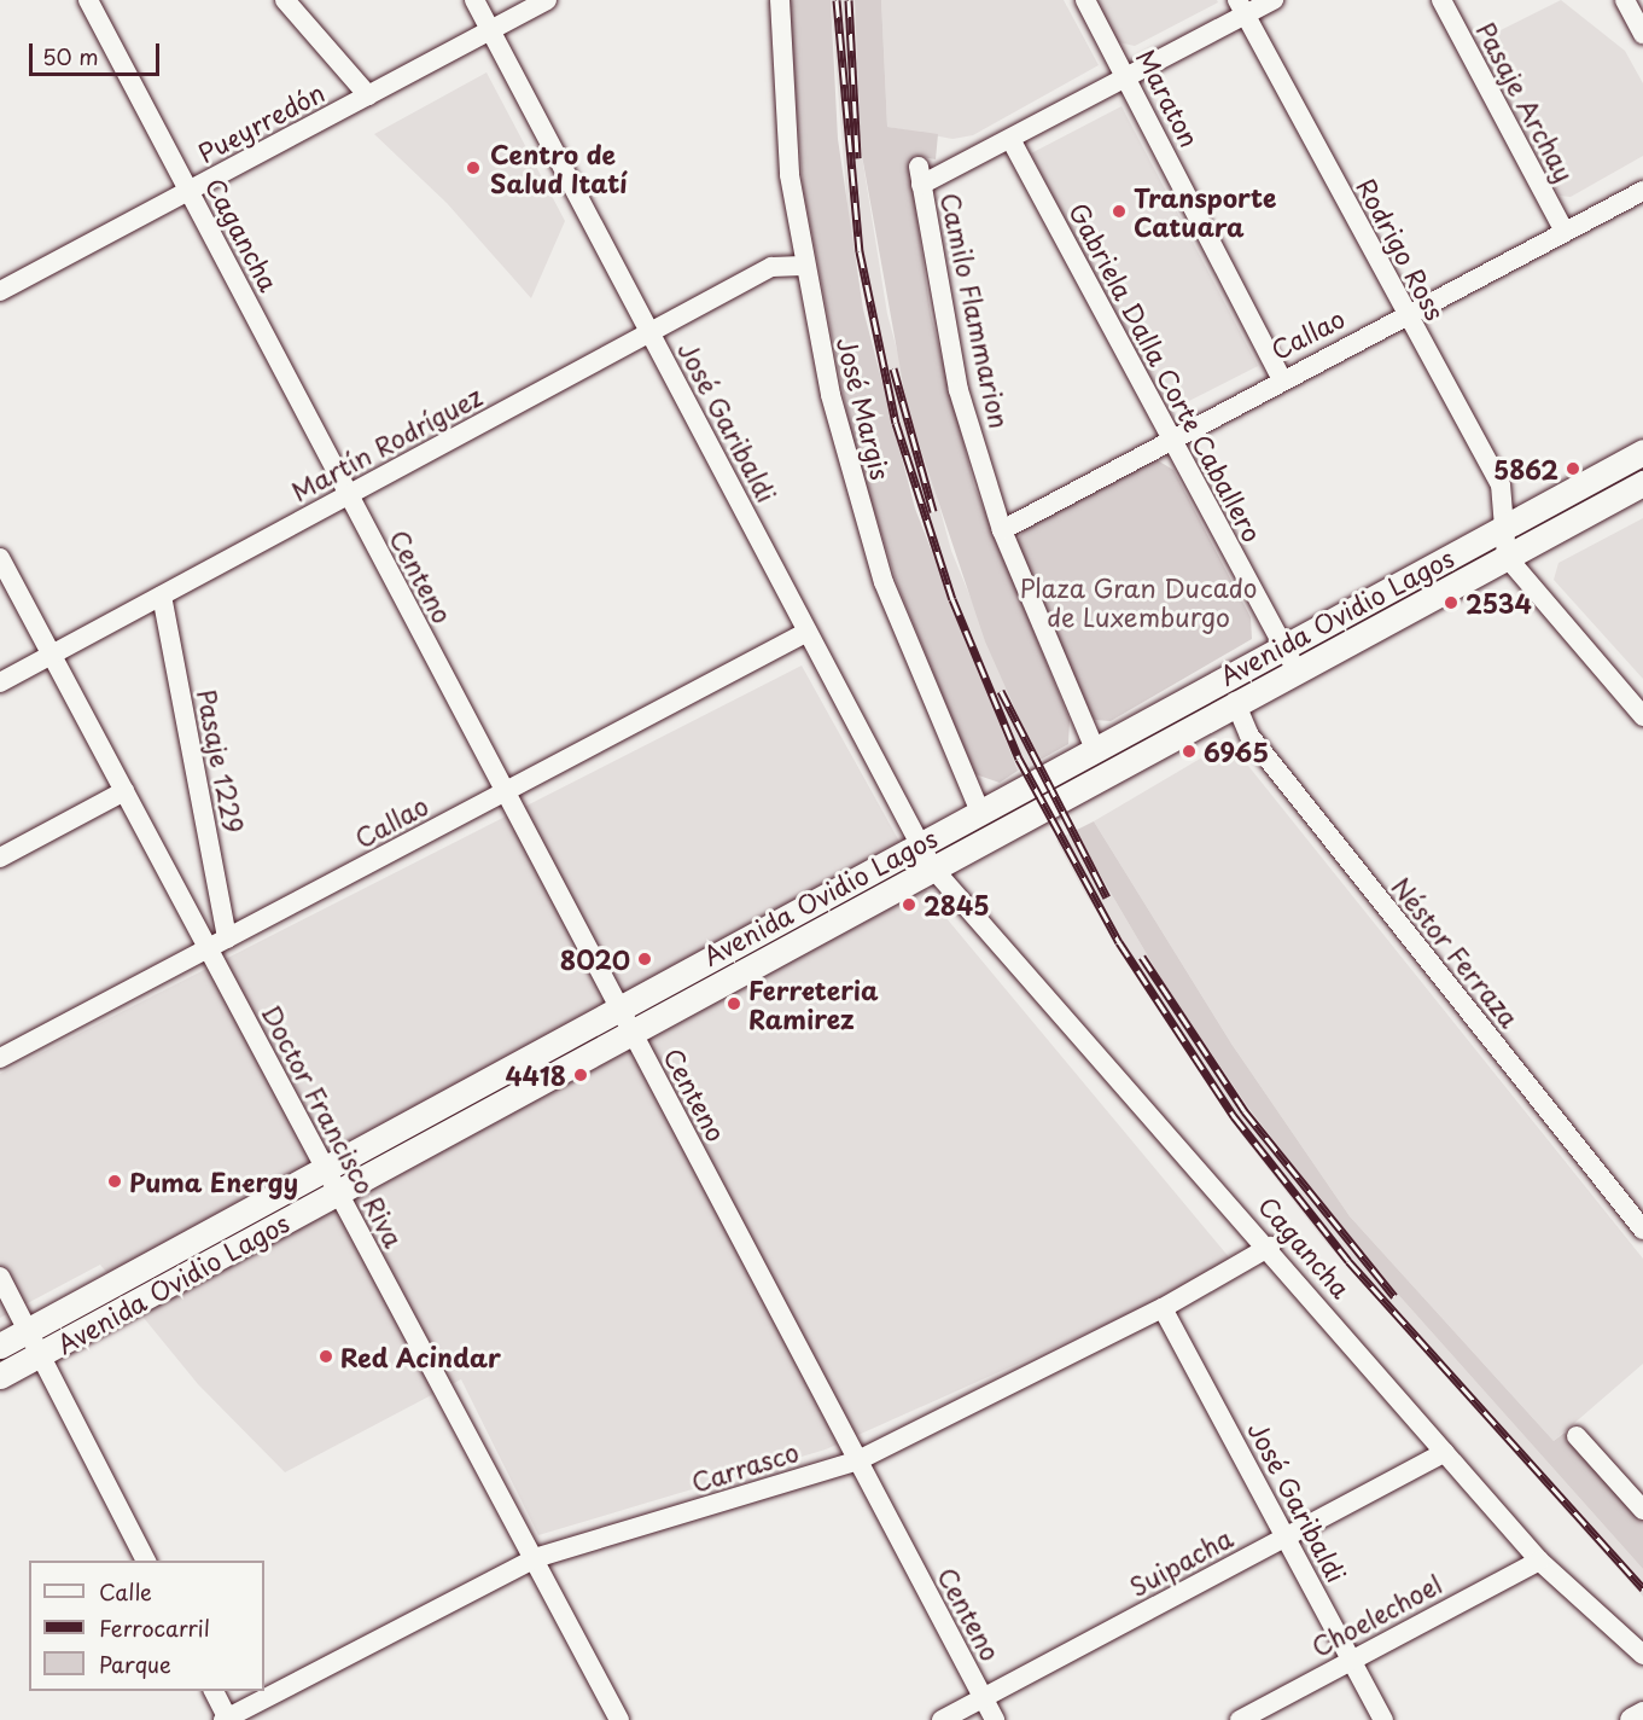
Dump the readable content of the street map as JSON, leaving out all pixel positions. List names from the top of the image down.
{
  "streets": {
    "main road": ["Avenida Ovidio Lagos"],
    "street": [
      "Maraton",
      "Pasaje Archay",
      "Pueyrredón",
      "Cagancha",
      "Rodrigo Ross",
      "Camilo Flammarion",
      "Callao",
      "Gabriela Dalla Corte Caballero",
      "José Margis",
      "José Garibaldi",
      "Martín Rodríguez",
      "Centeno",
      "Pasaje 1229",
      "Néstor Ferraza",
      "Doctor Francisco Riva",
      "Carrasco",
      "Suipacha",
      "Choelechoel"
    ]
  },
  "crossings": [
    ["Maraton", "Callao"],
    ["Pasaje Archay", "Callao"],
    ["Pueyrredón", "Cagancha"],
    ["Pueyrredón", "José Garibaldi"],
    ["Cagancha", "José Garibaldi"],
    ["Cagancha", "Martín Rodríguez"],
    ["Cagancha", "Centeno"],
    ["Cagancha", "Avenida Ovidio Lagos"],
    ["Cagancha", "Carrasco"],
    ["Cagancha", "Suipacha"],
    ["Cagancha", "Choelechoel"],
    ["Rodrigo Ross", "Callao"],
    ["Rodrigo Ross", "Avenida Ovidio Lagos"],
    ["Camilo Flammarion", "Callao"],
    ["Camilo Flammarion", "Gabriela Dalla Corte Caballero"],
    ["Camilo Flammarion", "Avenida Ovidio Lagos"],
    ["Callao", "Gabriela Dalla Corte Caballero"],
    ["Callao", "José Garibaldi"],
    ["Callao", "Centeno"],
    ["Callao", "Pasaje 1229"],
    ["Callao", "Doctor Francisco Riva"],
    ["Gabriela Dalla Corte Caballero", "Avenida Ovidio Lagos"],
    ["José Margis", "Martín Rodríguez"],
    ["José Margis", "Avenida Ovidio Lagos"],
    ["José Garibaldi", "Martín Rodríguez"],
    ["José Garibaldi", "Avenida Ovidio Lagos"],
    ["José Garibaldi", "Carrasco"],
    ["José Garibaldi", "Suipacha"],
    ["José Garibaldi", "Choelechoel"],
    ["Martín Rodríguez", "Centeno"],
    ["Martín Rodríguez", "Pasaje 1229"],
    ["Martín Rodríguez", "Doctor Francisco Riva"],
    ["Centeno", "Avenida Ovidio Lagos"],
    ["Centeno", "Carrasco"],
    ["Centeno", "Suipacha"],
    ["Avenida Ovidio Lagos", "Néstor Ferraza"],
    ["Avenida Ovidio Lagos", "Doctor Francisco Riva"],
    ["Doctor Francisco Riva", "Carrasco"]
  ],
  "parks": ["Plaza Gran Ducado de Luxemburgo"],
  "places": [
    "Centro de Salud Itatí",
    "Transporte Catuara",
    "5862",
    "2534",
    "6965",
    "2845",
    "8020",
    "Ferreteria Ramirez",
    "4418",
    "Puma Energy",
    "Red Acindar"
  ],
  "legend": ["Calle", "Ferrocarril", "Parque"],
  "scale_bar": "50 m"
}
